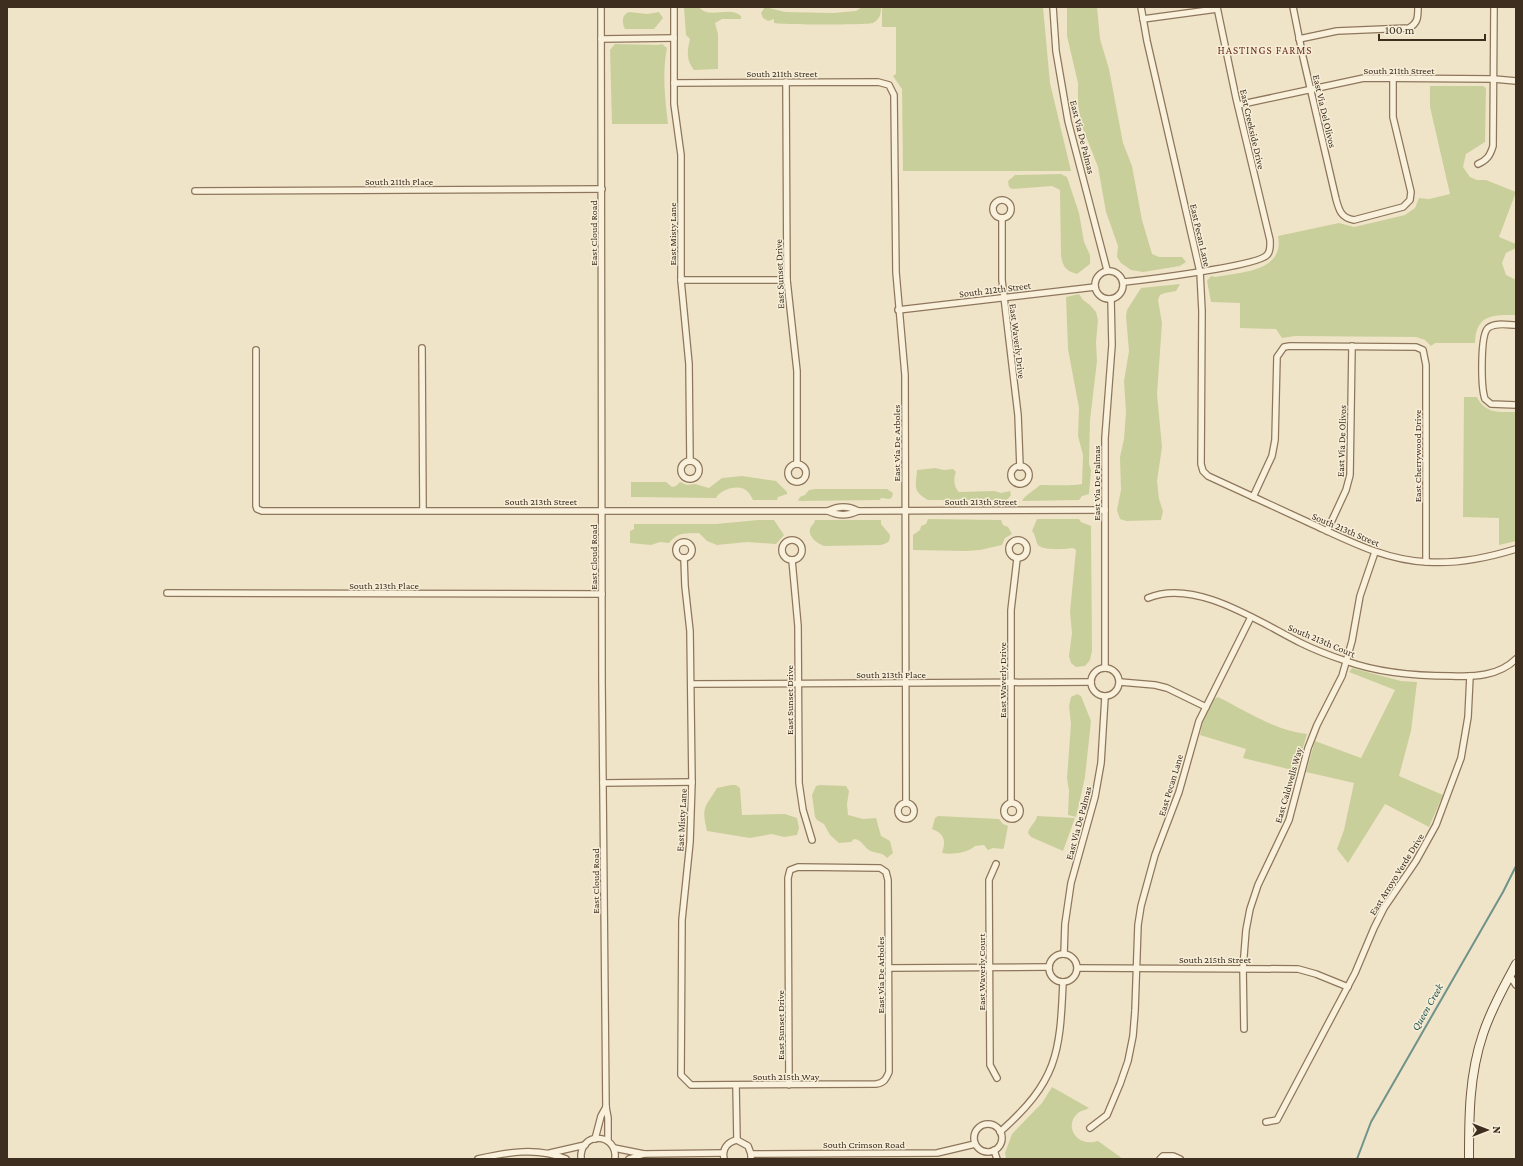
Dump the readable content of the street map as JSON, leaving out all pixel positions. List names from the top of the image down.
{
  "streets": {
    "street": [
      "South 211th Street",
      "East Via Del Olivos",
      "East Creekside Drive",
      "East Via De Palmas",
      "South 211th Place",
      "East Cloud Road",
      "East Misty Lane",
      "East Pecan Lane",
      "East Sunset Drive",
      "South 212th Street",
      "East Waverly Drive",
      "East Via De Olivos",
      "East Via De Arboles",
      "East Cherrywood Drive",
      "South 213th Street",
      "South 213th Place",
      "South 213th Court",
      "East Caldwells Way",
      "East Arroyo Verde Drive",
      "South 215th Street",
      "East Waverly Court",
      "South 215th Way",
      "South Crimson Road"
    ]
  },
  "crossings": [
    ["South 211th Street", "East Via Del Olivos"],
    ["South 211th Street", "East Creekside Drive"],
    ["South 211th Street", "East Misty Lane"],
    ["South 211th Street", "East Sunset Drive"],
    ["South 211th Street", "East Via De Arboles"],
    ["East Creekside Drive", "East Pecan Lane"],
    ["East Via De Palmas", "South 212th Street"],
    ["East Via De Palmas", "South 213th Street"],
    ["East Via De Palmas", "South 213th Place"],
    ["East Via De Palmas", "South 215th Street"],
    ["South 211th Place", "East Cloud Road"],
    ["East Cloud Road", "South 213th Street"],
    ["East Cloud Road", "South 213th Place"],
    ["East Misty Lane", "South 213th Place"],
    ["East Misty Lane", "South 215th Way"],
    ["East Pecan Lane", "South 213th Street"],
    ["East Pecan Lane", "South 213th Court"],
    ["East Pecan Lane", "South 215th Street"],
    ["East Sunset Drive", "East Via De Arboles"],
    ["East Sunset Drive", "South 213th Place"],
    ["East Sunset Drive", "South 215th Way"],
    ["South 212th Street", "East Waverly Drive"],
    ["South 212th Street", "East Via De Arboles"],
    ["East Waverly Drive", "South 213th Place"],
    ["East Via De Olivos", "East Cherrywood Drive"],
    ["East Via De Olivos", "South 213th Street"],
    ["East Via De Arboles", "South 213th Street"],
    ["East Via De Arboles", "South 213th Place"],
    ["East Via De Arboles", "South 215th Way"],
    ["East Cherrywood Drive", "South 213th Street"],
    ["South 213th Street", "East Caldwells Way"],
    ["South 213th Court", "East Caldwells Way"],
    ["South 213th Court", "East Arroyo Verde Drive"],
    ["East Caldwells Way", "South 215th Street"],
    ["East Arroyo Verde Drive", "South 215th Street"]
  ],
  "districts": ["HASTINGS FARMS"],
  "water": ["Queen Creek"],
  "scale_bar": "100 m",
  "north": "right"
}
